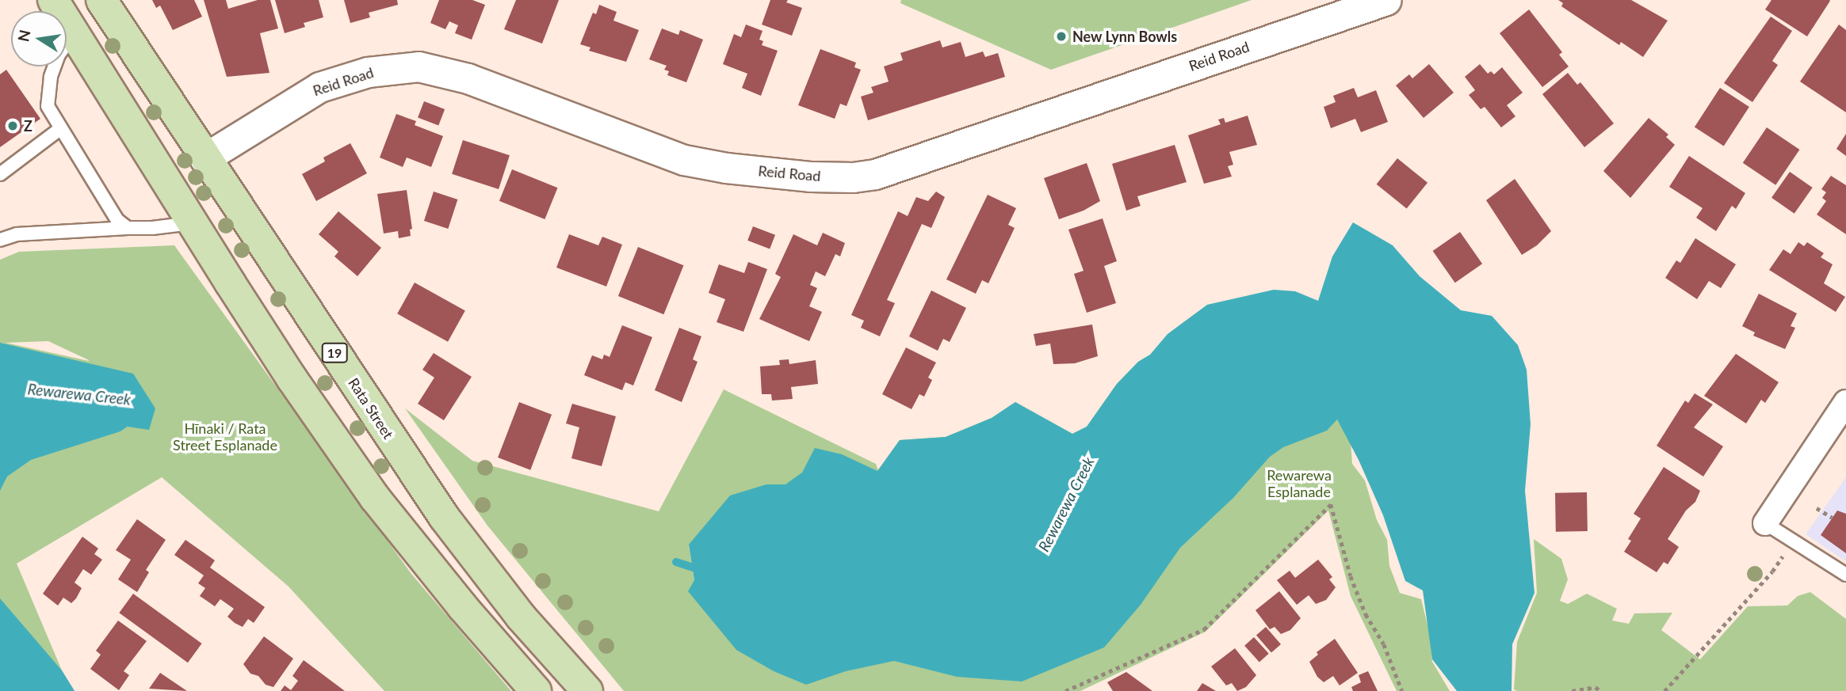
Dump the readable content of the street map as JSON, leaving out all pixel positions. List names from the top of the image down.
{
  "streets": {
    "main road": ["19", "Rata Street"],
    "street": ["Reid Road"]
  },
  "crossings": [
    ["Reid Road", "Rata Street"]
  ],
  "water": ["Rewarewa Creek"],
  "parks": ["Hīnaki / Rata Street Esplanade", "Rewarewa Esplanade"],
  "places": ["New Lynn Bowls", "Z"],
  "north": "left"
}
